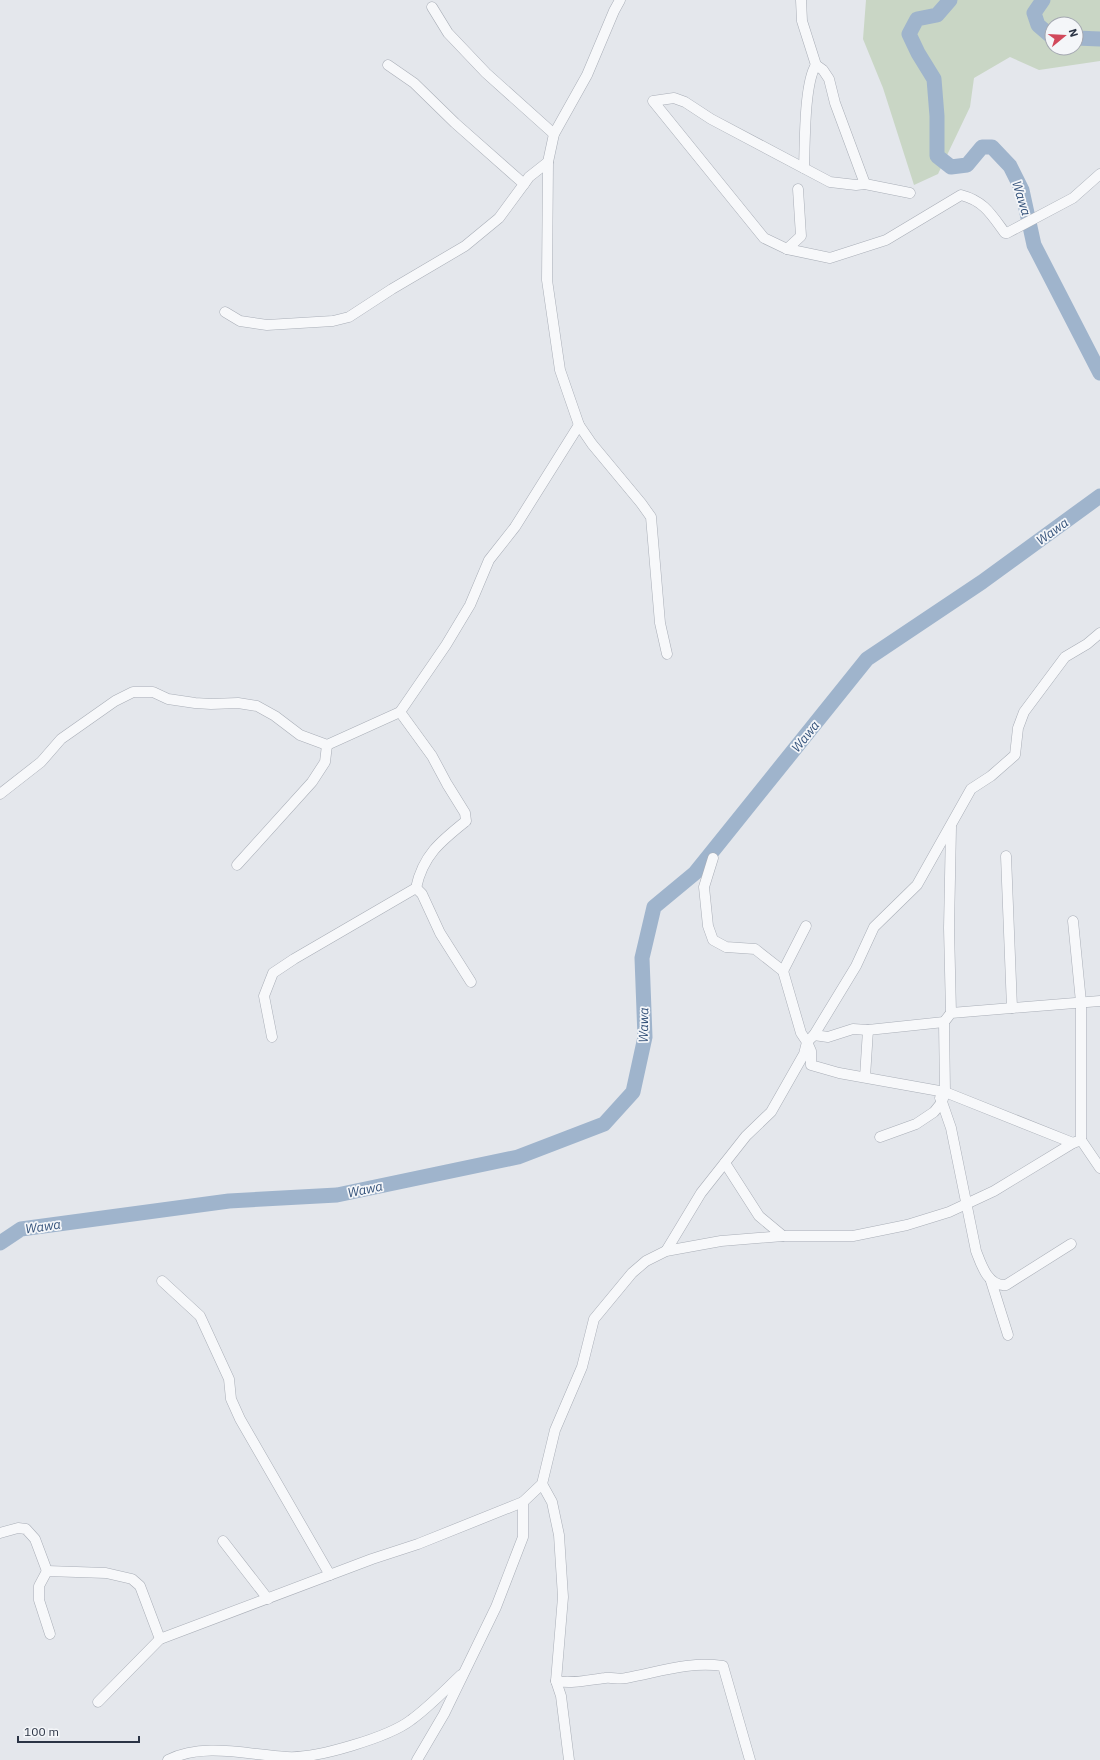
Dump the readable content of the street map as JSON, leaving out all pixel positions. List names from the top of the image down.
{
  "water": ["Wawa"],
  "scale_bar": "100 m",
  "north": "right"
}
